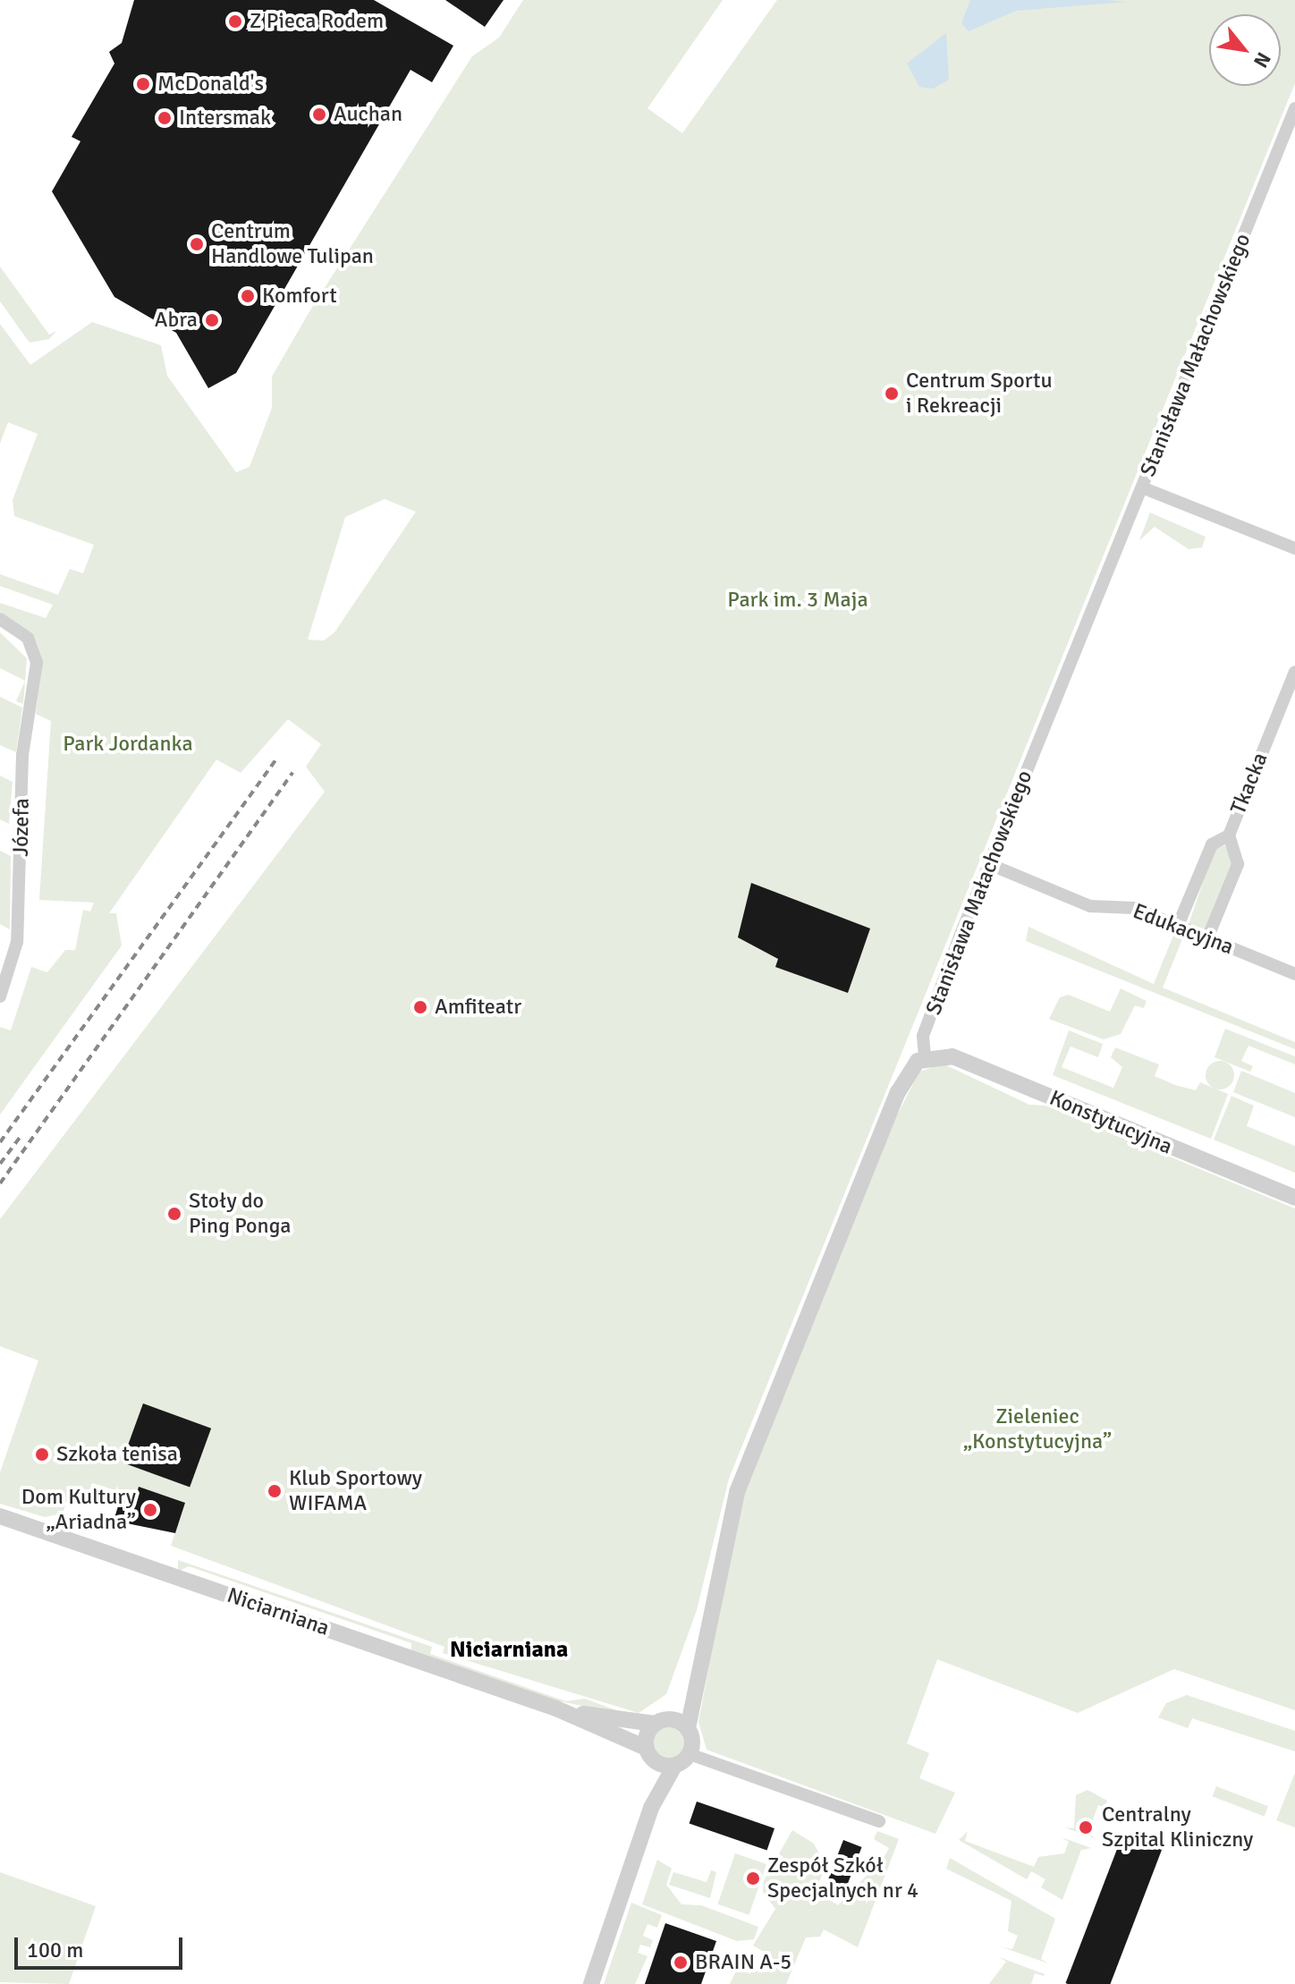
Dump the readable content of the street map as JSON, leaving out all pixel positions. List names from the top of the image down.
{
  "streets": {
    "street": [
      "Stanisława Małachowskiego",
      "Tkacka",
      "Józefa",
      "Edukacyjna",
      "Konstytucyjna",
      "Niciarniana"
    ]
  },
  "crossings": [
    ["Stanisława Małachowskiego", "Edukacyjna"],
    ["Stanisława Małachowskiego", "Konstytucyjna"],
    ["Tkacka", "Edukacyjna"]
  ],
  "districts": ["Niciarniana"],
  "parks": ["Park im. 3 Maja", "Park Jordanka", "Zieleniec „Konstytucyjna”"],
  "places": [
    "Z Pieca Rodem",
    "McDonald's",
    "Auchan",
    "Intersmak",
    "Centrum Handlowe Tulipan",
    "Komfort",
    "Abra",
    "Centrum Sportu i Rekreacji",
    "Amfiteatr",
    "Stoły do Ping Ponga",
    "Szkoła tenisa",
    "Klub Sportowy WIFAMA",
    "Dom Kultury „Ariadna”",
    "Centralny Szpital Kliniczny",
    "Zespół Szkół Specjalnych nr 4",
    "BRAIN A-5"
  ],
  "scale_bar": "100 m",
  "north": "bottom right"
}
